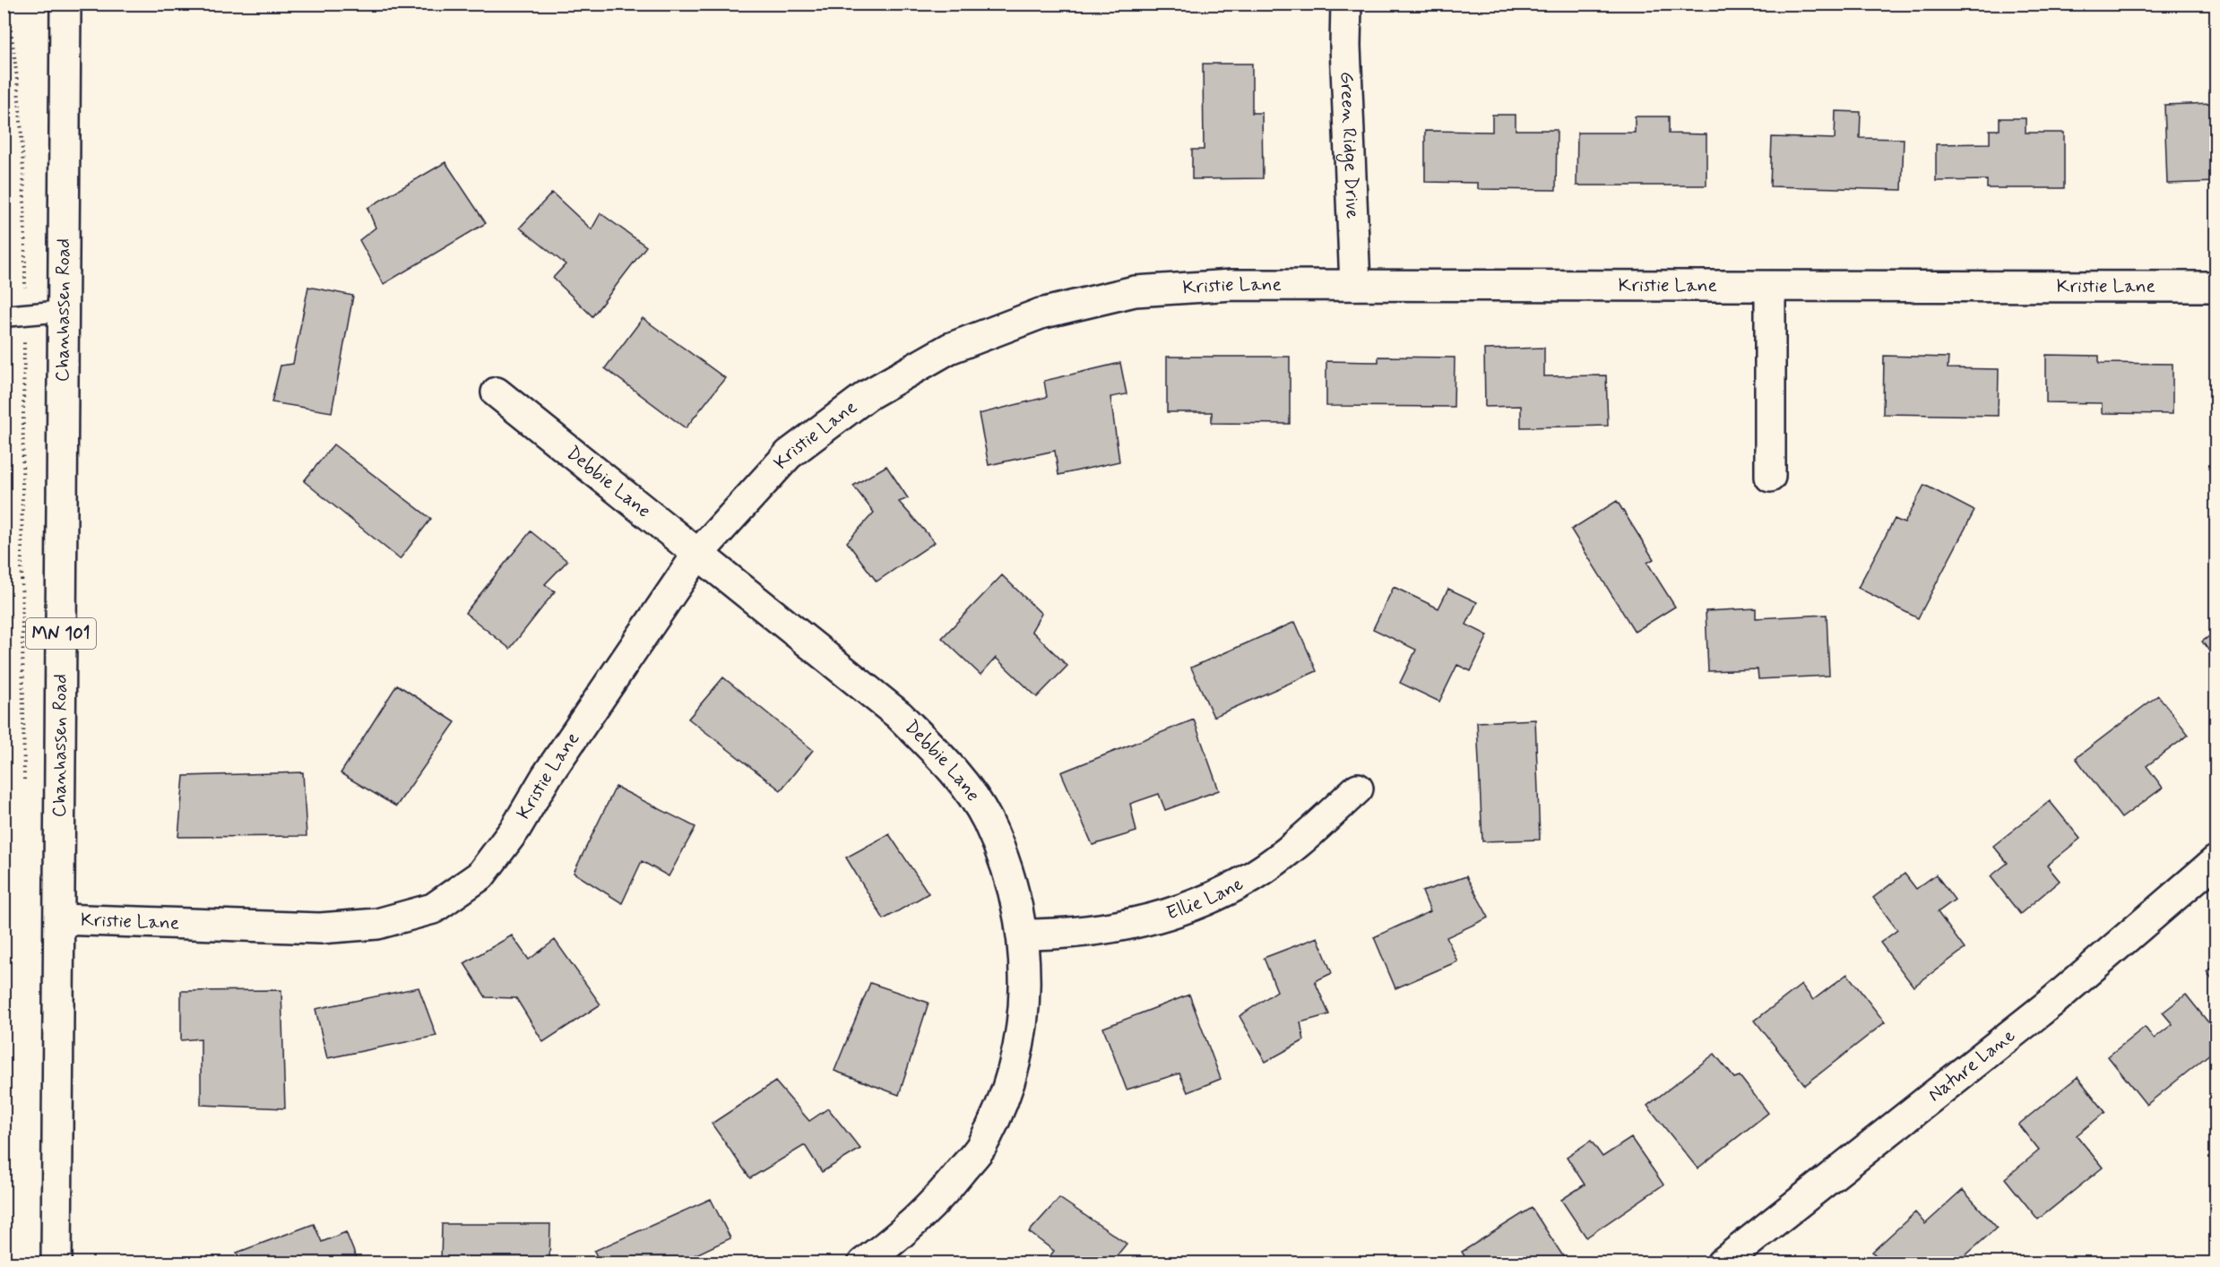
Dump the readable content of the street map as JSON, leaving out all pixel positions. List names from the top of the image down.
{
  "streets": {
    "street": [
      "Green Ridge Drive",
      "Kristie Lane",
      "Chanhassen Road",
      "Debbie Lane",
      "MN 101",
      "Ellie Lane",
      "Nature Lane"
    ]
  },
  "crossings": [
    ["Green Ridge Drive", "Kristie Lane"],
    ["Kristie Lane", "Chanhassen Road"],
    ["Kristie Lane", "Debbie Lane"],
    ["Debbie Lane", "Ellie Lane"]
  ]
}
